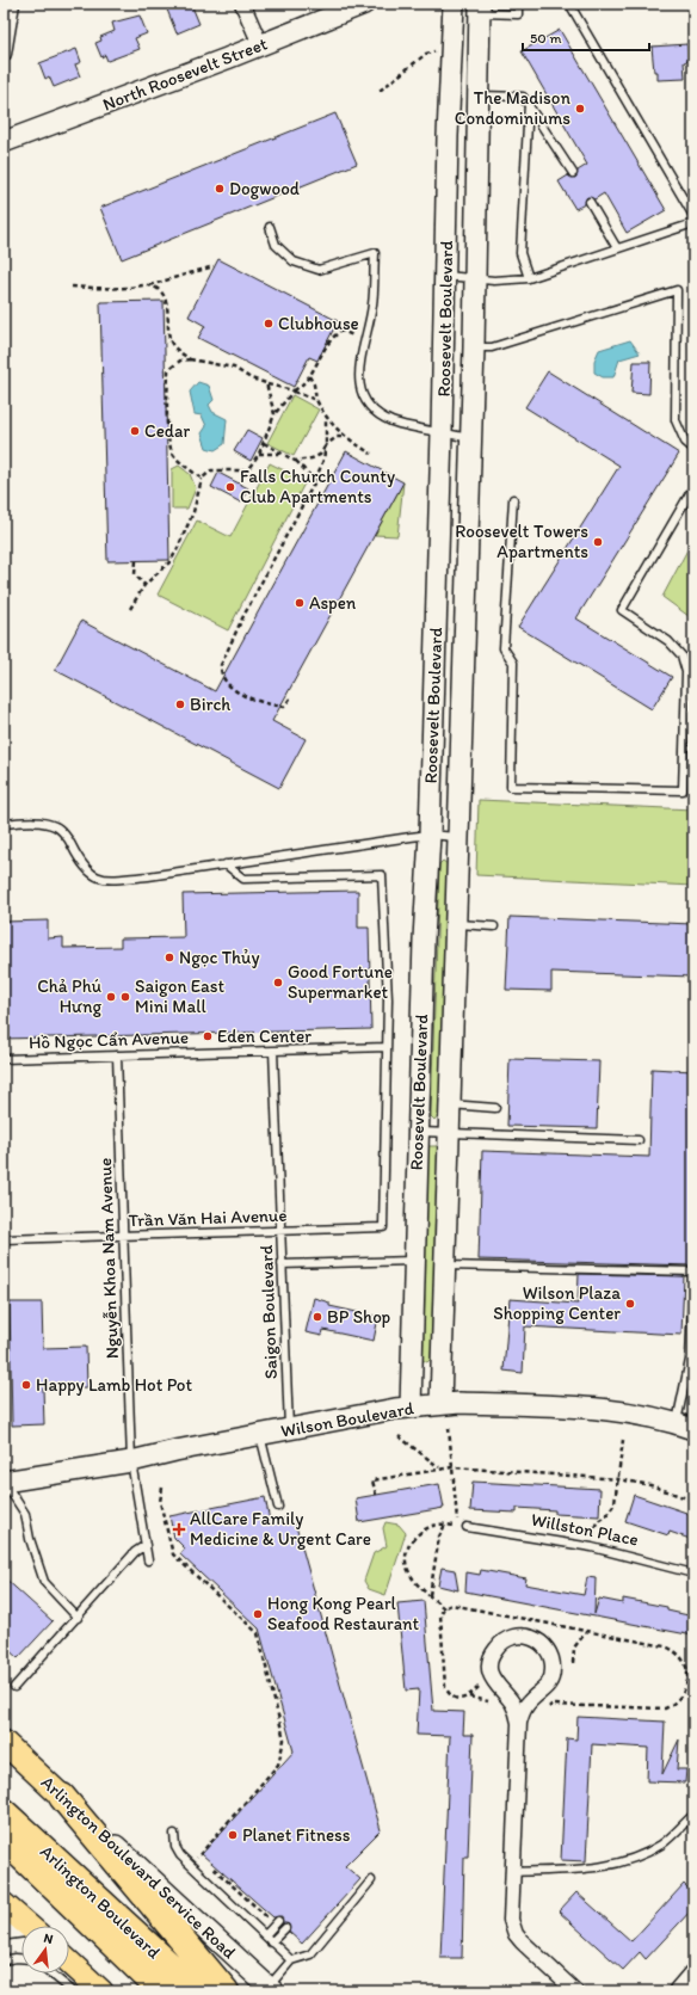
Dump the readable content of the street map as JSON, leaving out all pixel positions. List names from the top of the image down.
{
  "streets": {
    "highway": ["Arlington Boulevard"],
    "main road": [
      "North Roosevelt Street",
      "Roosevelt Boulevard",
      "Wilson Boulevard",
      "Arlington Boulevard Service Road"
    ],
    "lane": [
      "Hồ Ngọc Cẩn Avenue",
      "Trần Văn Hai Avenue",
      "Nguyễn Khoa Nam Avenue",
      "Saigon Boulevard",
      "Willston Place"
    ]
  },
  "crossings": [
    ["Roosevelt Boulevard", "Wilson Boulevard"],
    ["Hồ Ngọc Cẩn Avenue", "Trần Văn Hai Avenue"],
    ["Hồ Ngọc Cẩn Avenue", "Nguyễn Khoa Nam Avenue"],
    ["Hồ Ngọc Cẩn Avenue", "Saigon Boulevard"],
    ["Trần Văn Hai Avenue", "Nguyễn Khoa Nam Avenue"],
    ["Trần Văn Hai Avenue", "Saigon Boulevard"],
    ["Nguyễn Khoa Nam Avenue", "Wilson Boulevard"],
    ["Saigon Boulevard", "Wilson Boulevard"]
  ],
  "places": {
    "other": [
      "The Madison Condominiums",
      "Dogwood",
      "Clubhouse",
      "Cedar",
      "Falls Church County Club Apartments",
      "Roosevelt Towers Apartments",
      "Aspen",
      "Birch",
      "Ngọc Thủy",
      "Good Fortune Supermarket",
      "Chả Phú Hưng",
      "Saigon East Mini Mall",
      "Eden Center",
      "Wilson Plaza Shopping Center",
      "BP Shop",
      "Happy Lamb Hot Pot",
      "Hong Kong Pearl Seafood Restaurant",
      "Planet Fitness"
    ],
    "health": ["AllCare Family Medicine & Urgent Care"]
  },
  "scale_bar": "50 m",
  "north": "top"
}
